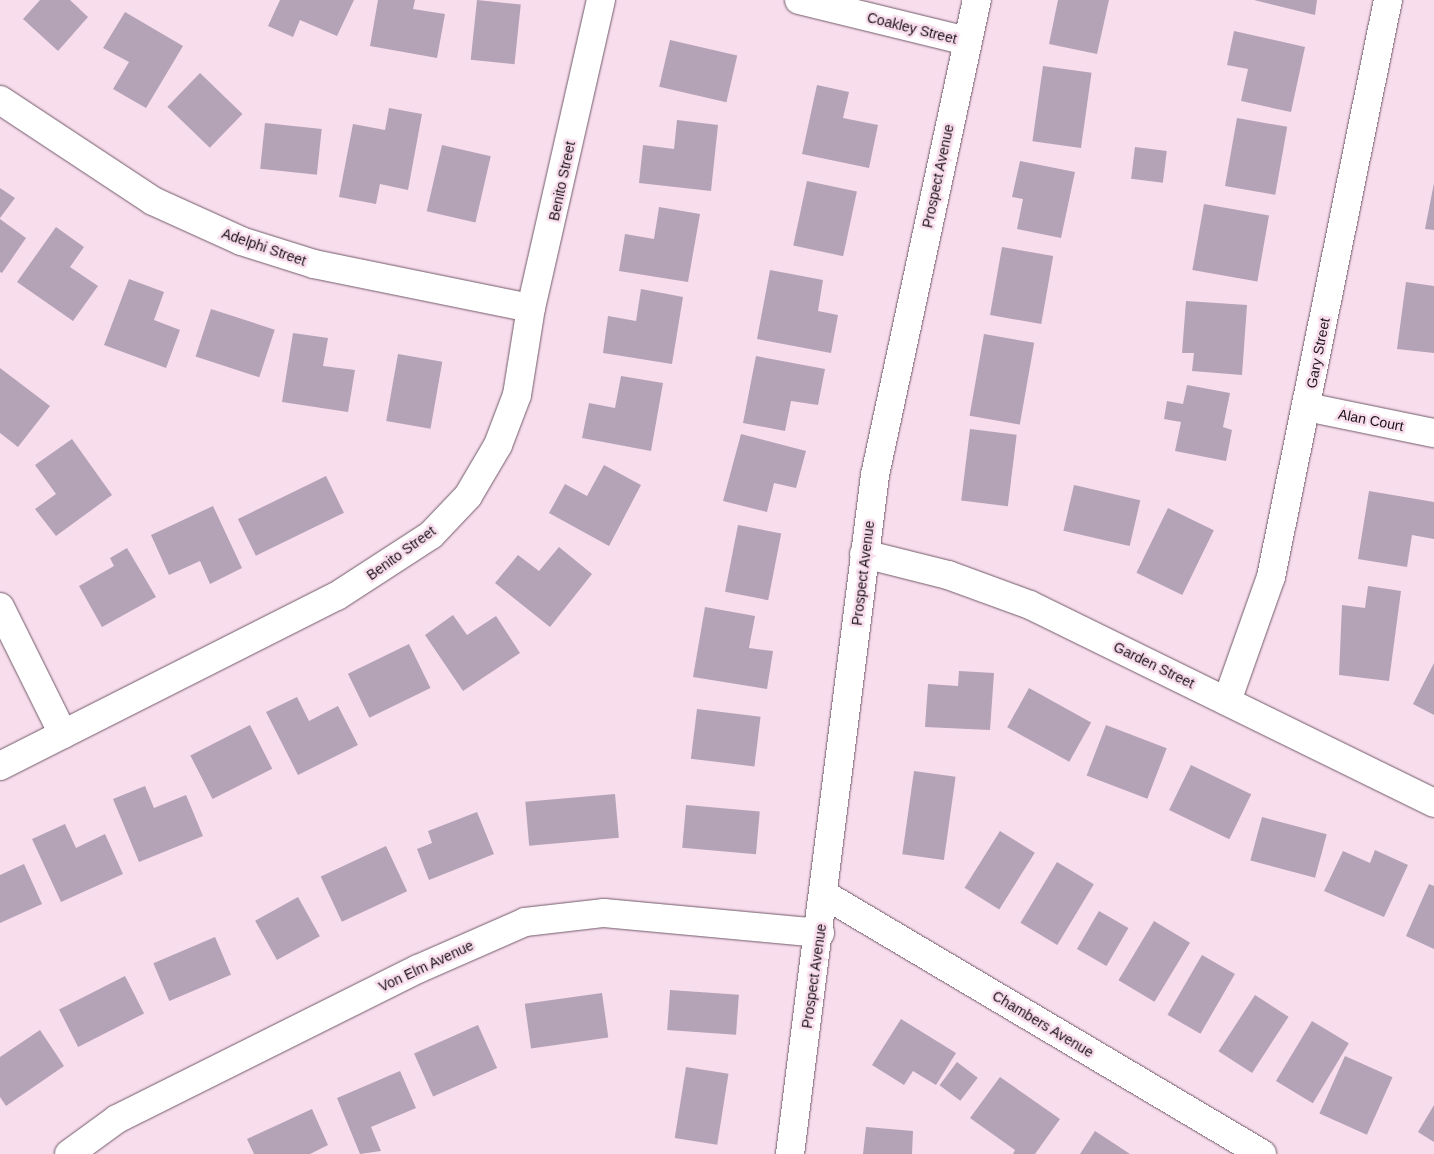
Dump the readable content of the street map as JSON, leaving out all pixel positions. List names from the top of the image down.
{
  "streets": {
    "street": [
      "Coakley Street",
      "Prospect Avenue",
      "Benito Street",
      "Adelphi Street",
      "Gary Street",
      "Alan Court",
      "Garden Street",
      "Von Elm Avenue",
      "Chambers Avenue"
    ]
  },
  "crossings": [
    ["Coakley Street", "Prospect Avenue"],
    ["Prospect Avenue", "Garden Street"],
    ["Prospect Avenue", "Von Elm Avenue"],
    ["Prospect Avenue", "Chambers Avenue"],
    ["Benito Street", "Adelphi Street"],
    ["Gary Street", "Alan Court"],
    ["Gary Street", "Garden Street"]
  ]
}
